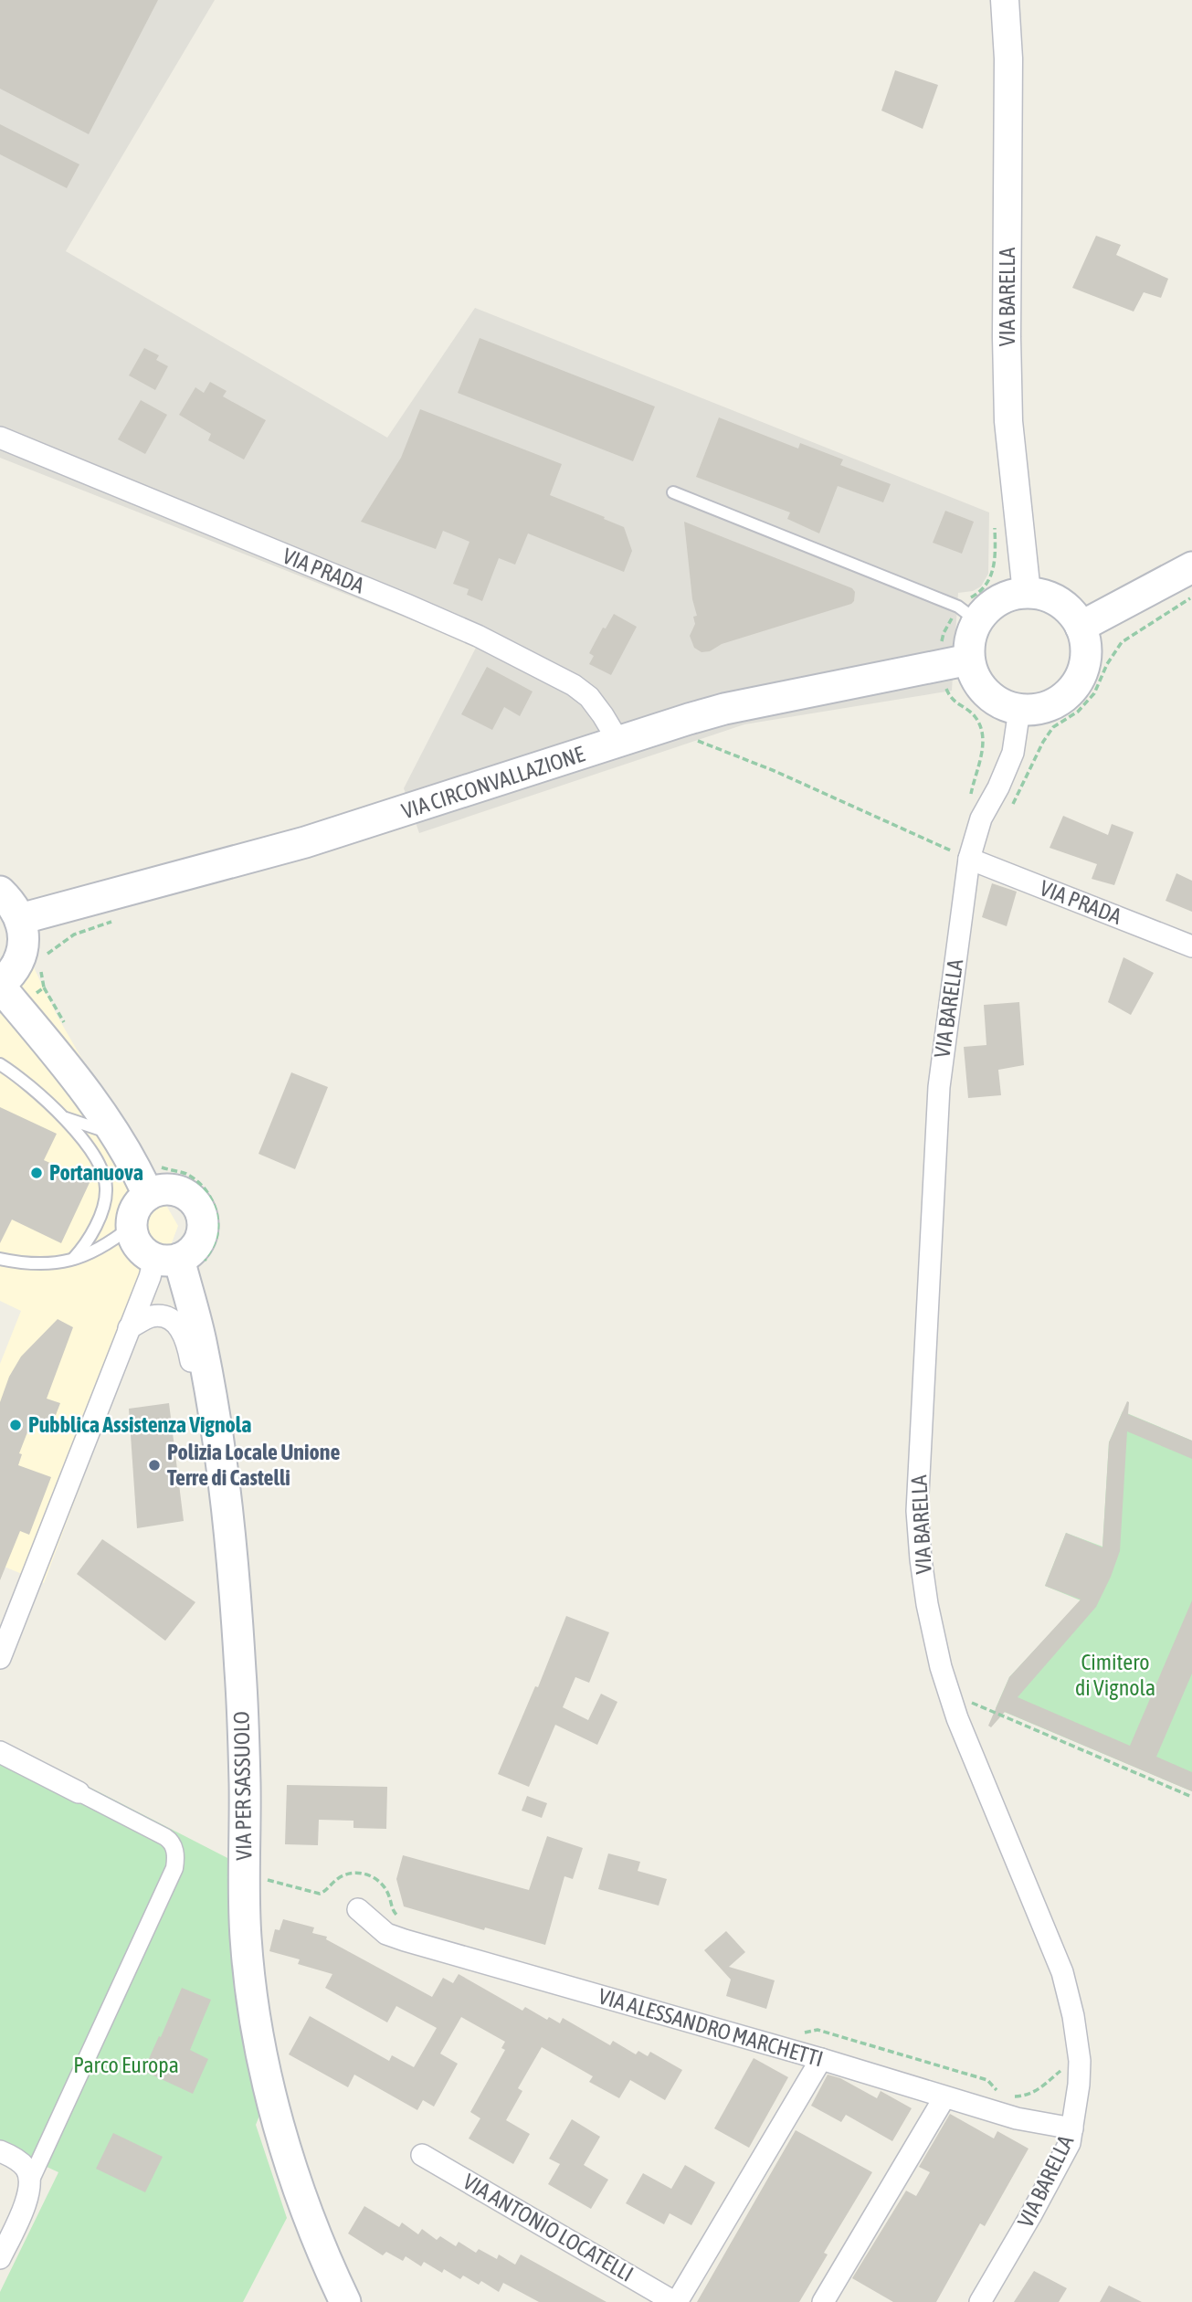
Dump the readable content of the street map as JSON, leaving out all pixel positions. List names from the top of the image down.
{
  "streets": {
    "main road": ["VIA CIRCONVALLAZIONE", "VIA PER SASSUOLO"],
    "street": [
      "VIA BARELLA",
      "VIA PRADA",
      "VIA ALESSANDRO MARCHETTI",
      "VIA ANTONIO LOCATELLI"
    ]
  },
  "crossings": [
    ["VIA BARELLA", "VIA PRADA"],
    ["VIA BARELLA", "VIA CIRCONVALLAZIONE"],
    ["VIA BARELLA", "VIA ALESSANDRO MARCHETTI"],
    ["VIA PRADA", "VIA CIRCONVALLAZIONE"]
  ],
  "parks": ["Cimitero di Vignola", "Parco Europa"],
  "places": ["Portanuova", "Pubblica Assistenza Vignola", "Polizia Locale Unione Terre di Castelli"]
}
